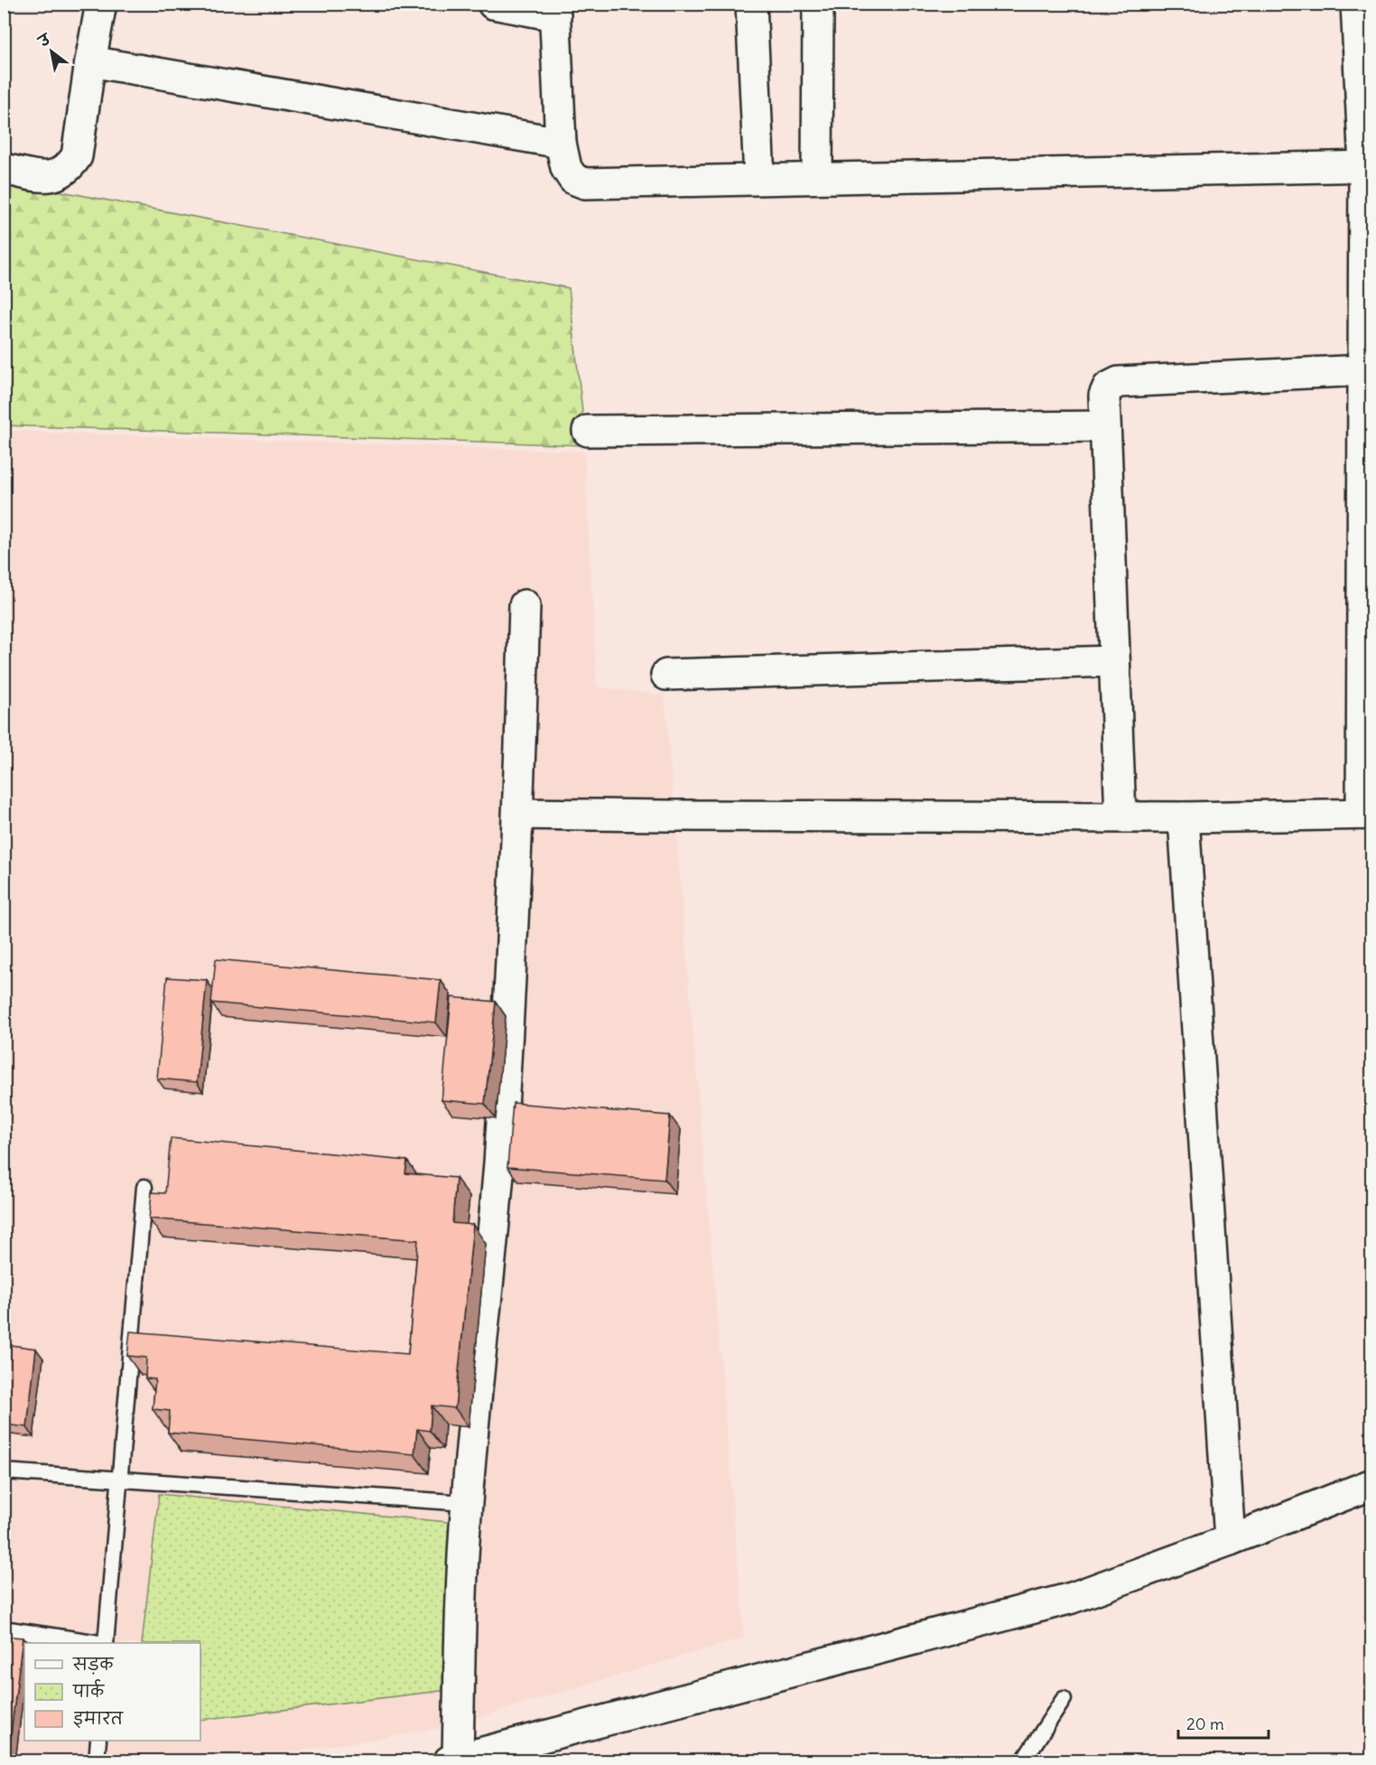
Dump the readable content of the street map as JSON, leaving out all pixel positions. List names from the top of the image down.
{
  "legend": ["सड़क", "पार्क", "इमारत"],
  "scale_bar": "20 m",
  "north": "top left"
}
